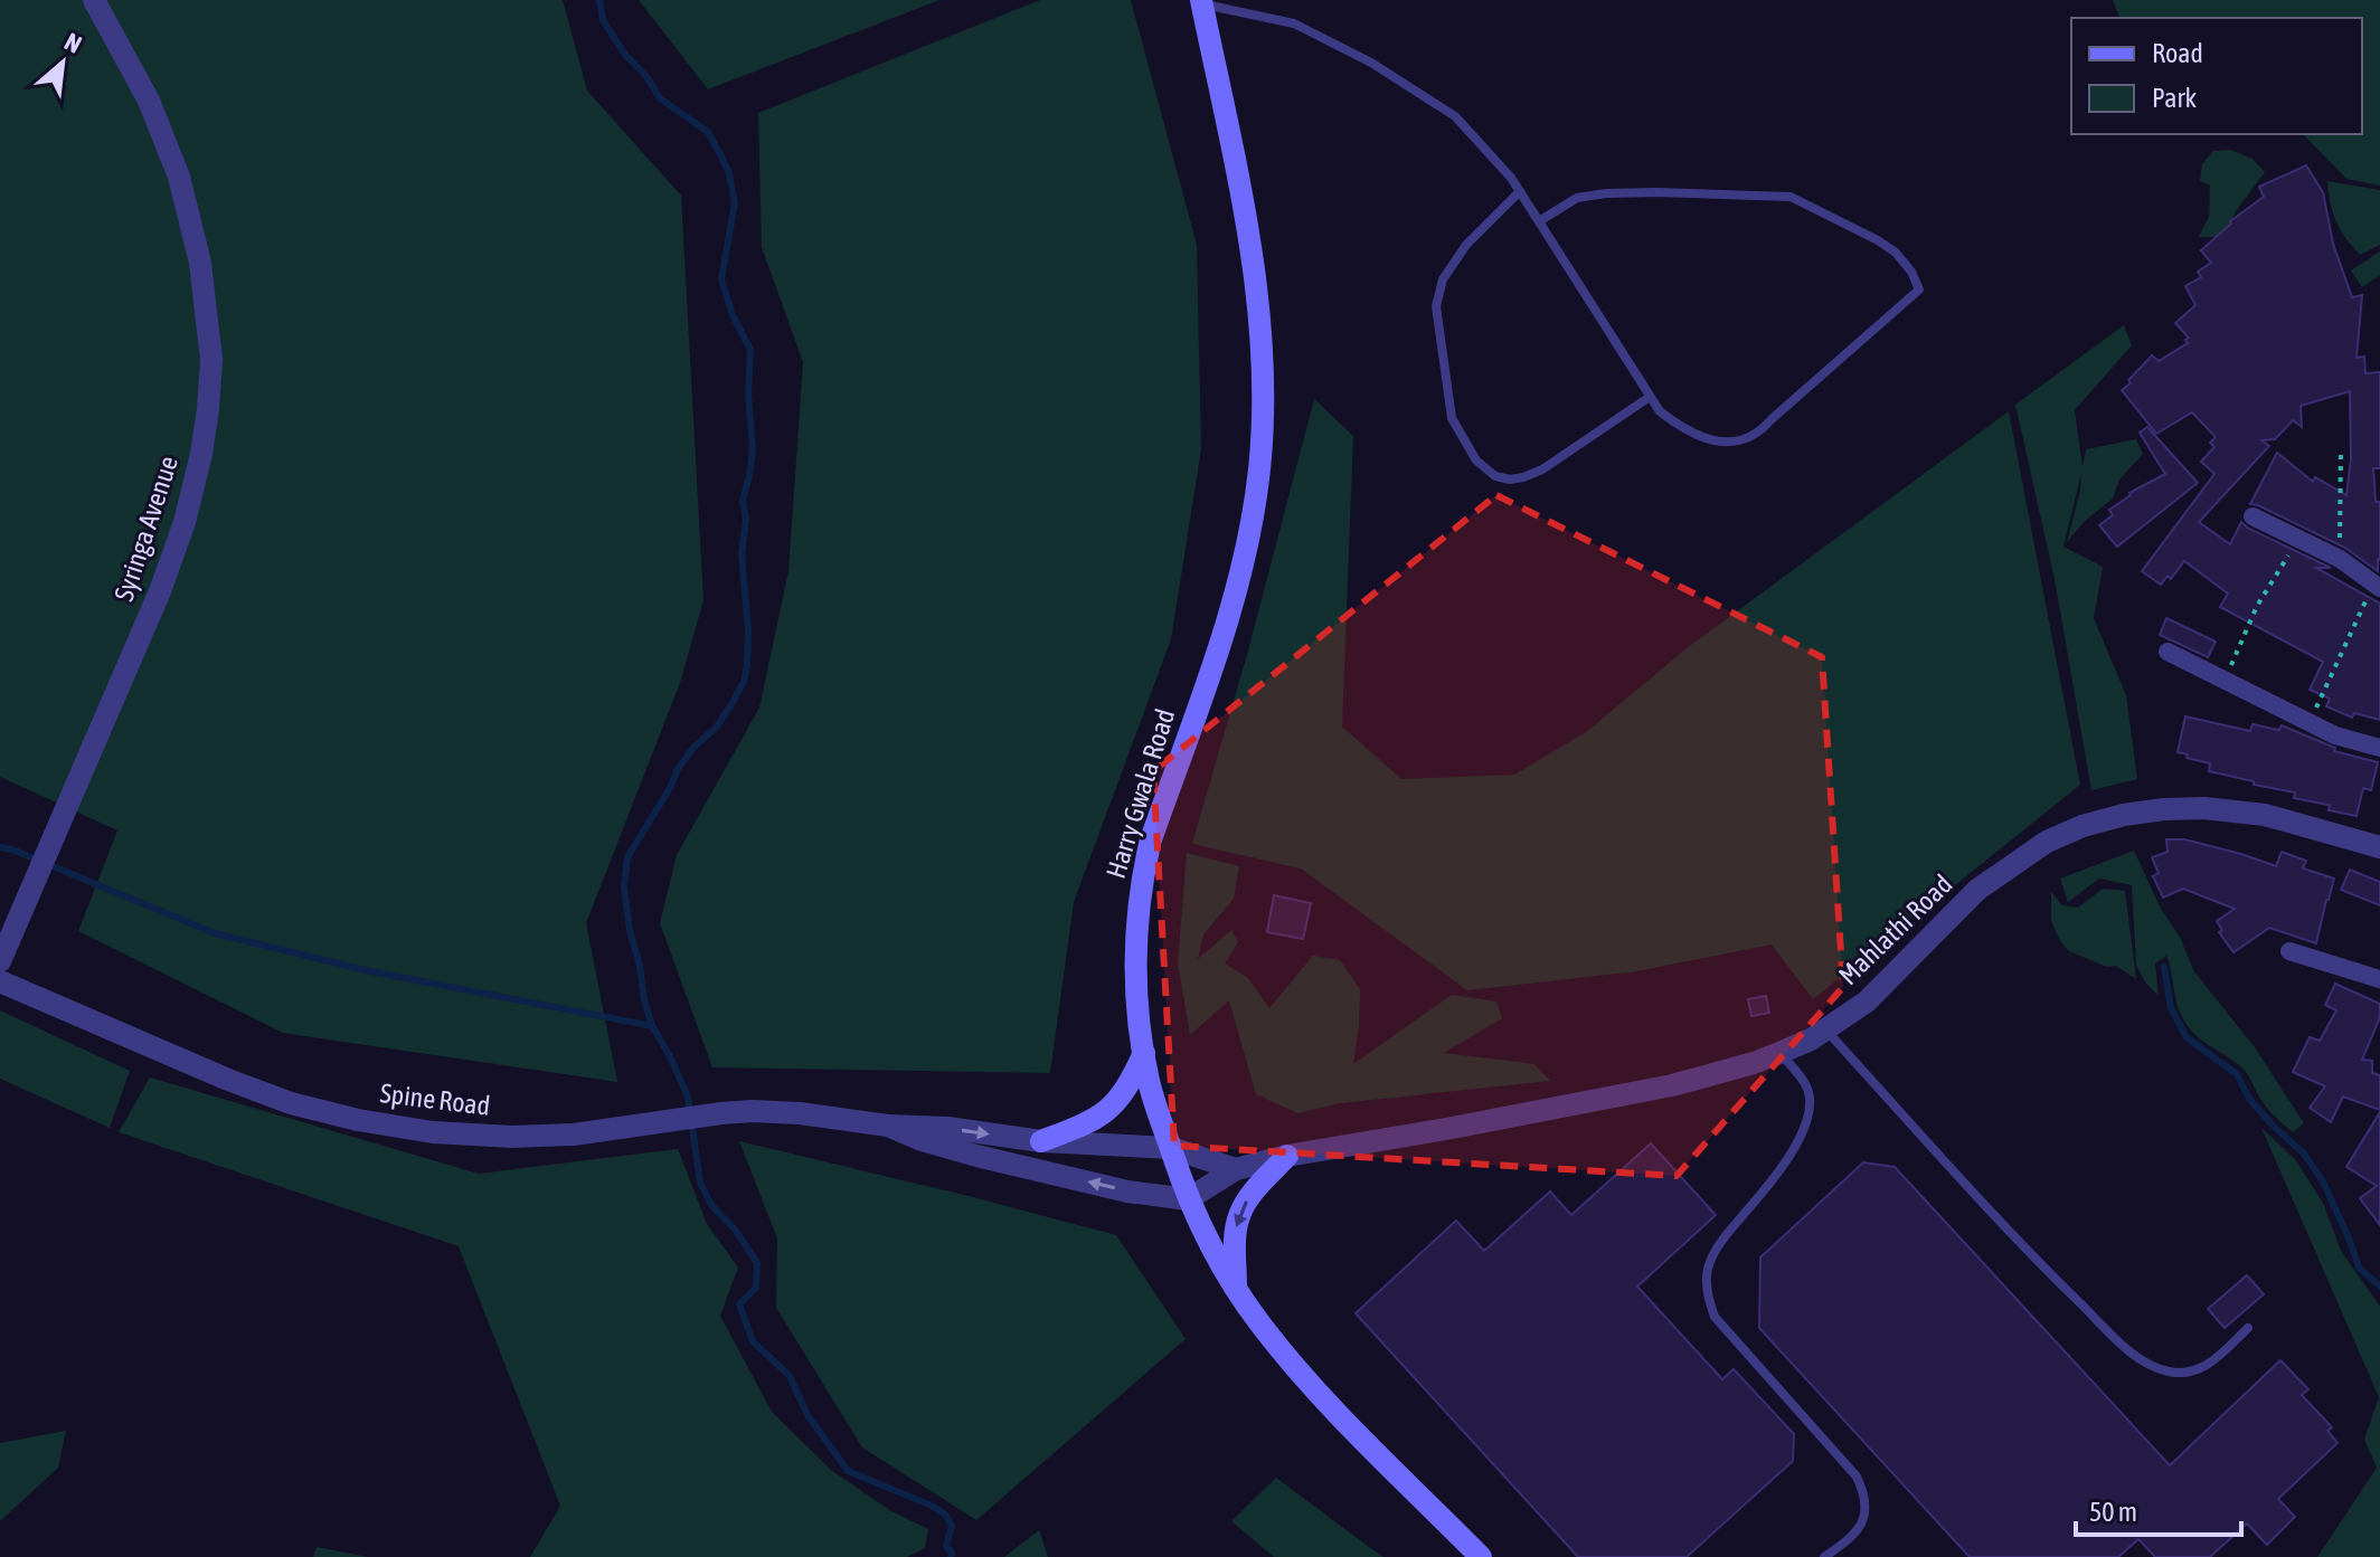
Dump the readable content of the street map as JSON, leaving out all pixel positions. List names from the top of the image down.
{
  "streets": {
    "main road": ["Harry Gwala Road"],
    "street": ["Syringa Avenue", "Mahlathi Road", "Spine Road"]
  },
  "crossings": [
    ["Harry Gwala Road", "Mahlathi Road"],
    ["Harry Gwala Road", "Spine Road"],
    ["Mahlathi Road", "Spine Road"]
  ],
  "legend": ["Road", "Park"],
  "scale_bar": "50 m",
  "north": "top right"
}
